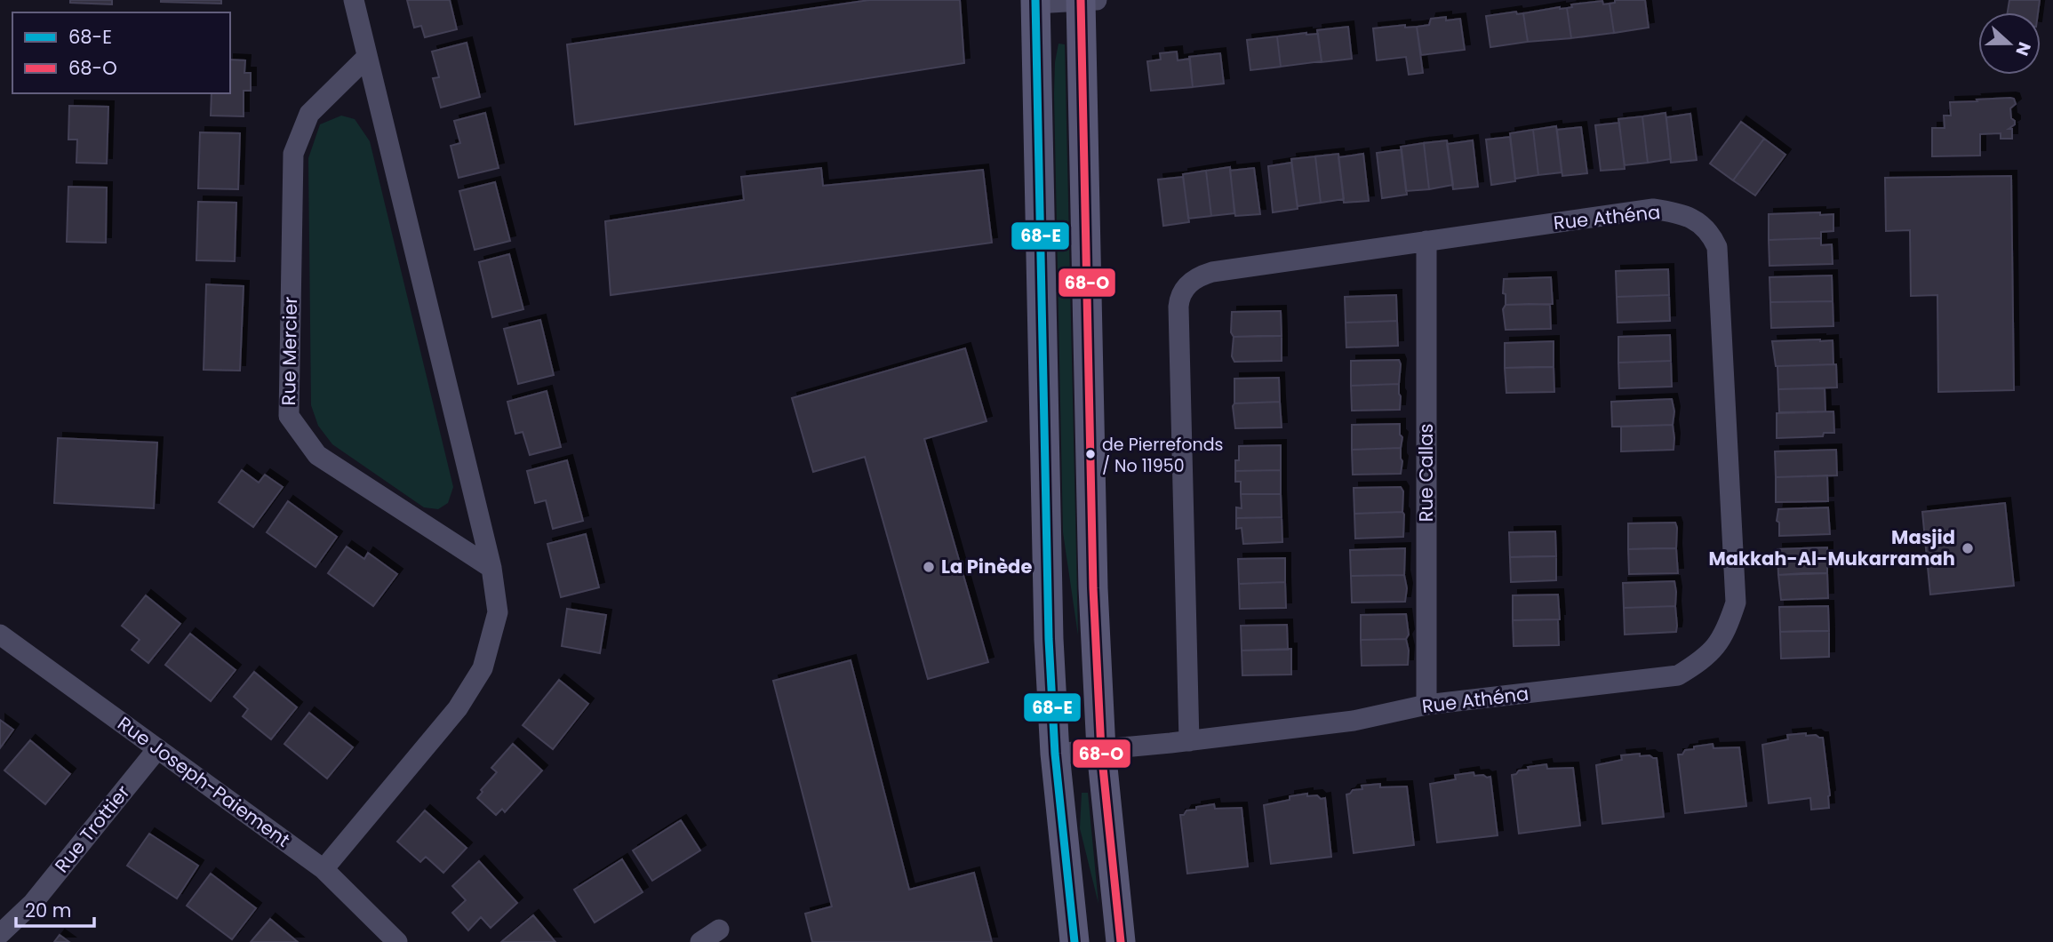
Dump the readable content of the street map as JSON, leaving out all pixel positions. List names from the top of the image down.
{
  "streets": {
    "street": [
      "Rue Athéna",
      "Rue Mercier",
      "Rue Callas",
      "Rue Joseph-Paiement",
      "Rue Trottier"
    ]
  },
  "crossings": [
    ["Rue Athéna", "Rue Callas"],
    ["Rue Joseph-Paiement", "Rue Trottier"]
  ],
  "places": ["de Pierrefonds / No 11950", "Masjid Makkah-Al-Mukarramah", "La Pinède"],
  "lines": ["transit line 68-E", "transit line 68-O"],
  "legend": ["68-E", "68-O"],
  "scale_bar": "20 m",
  "north": "right"
}
